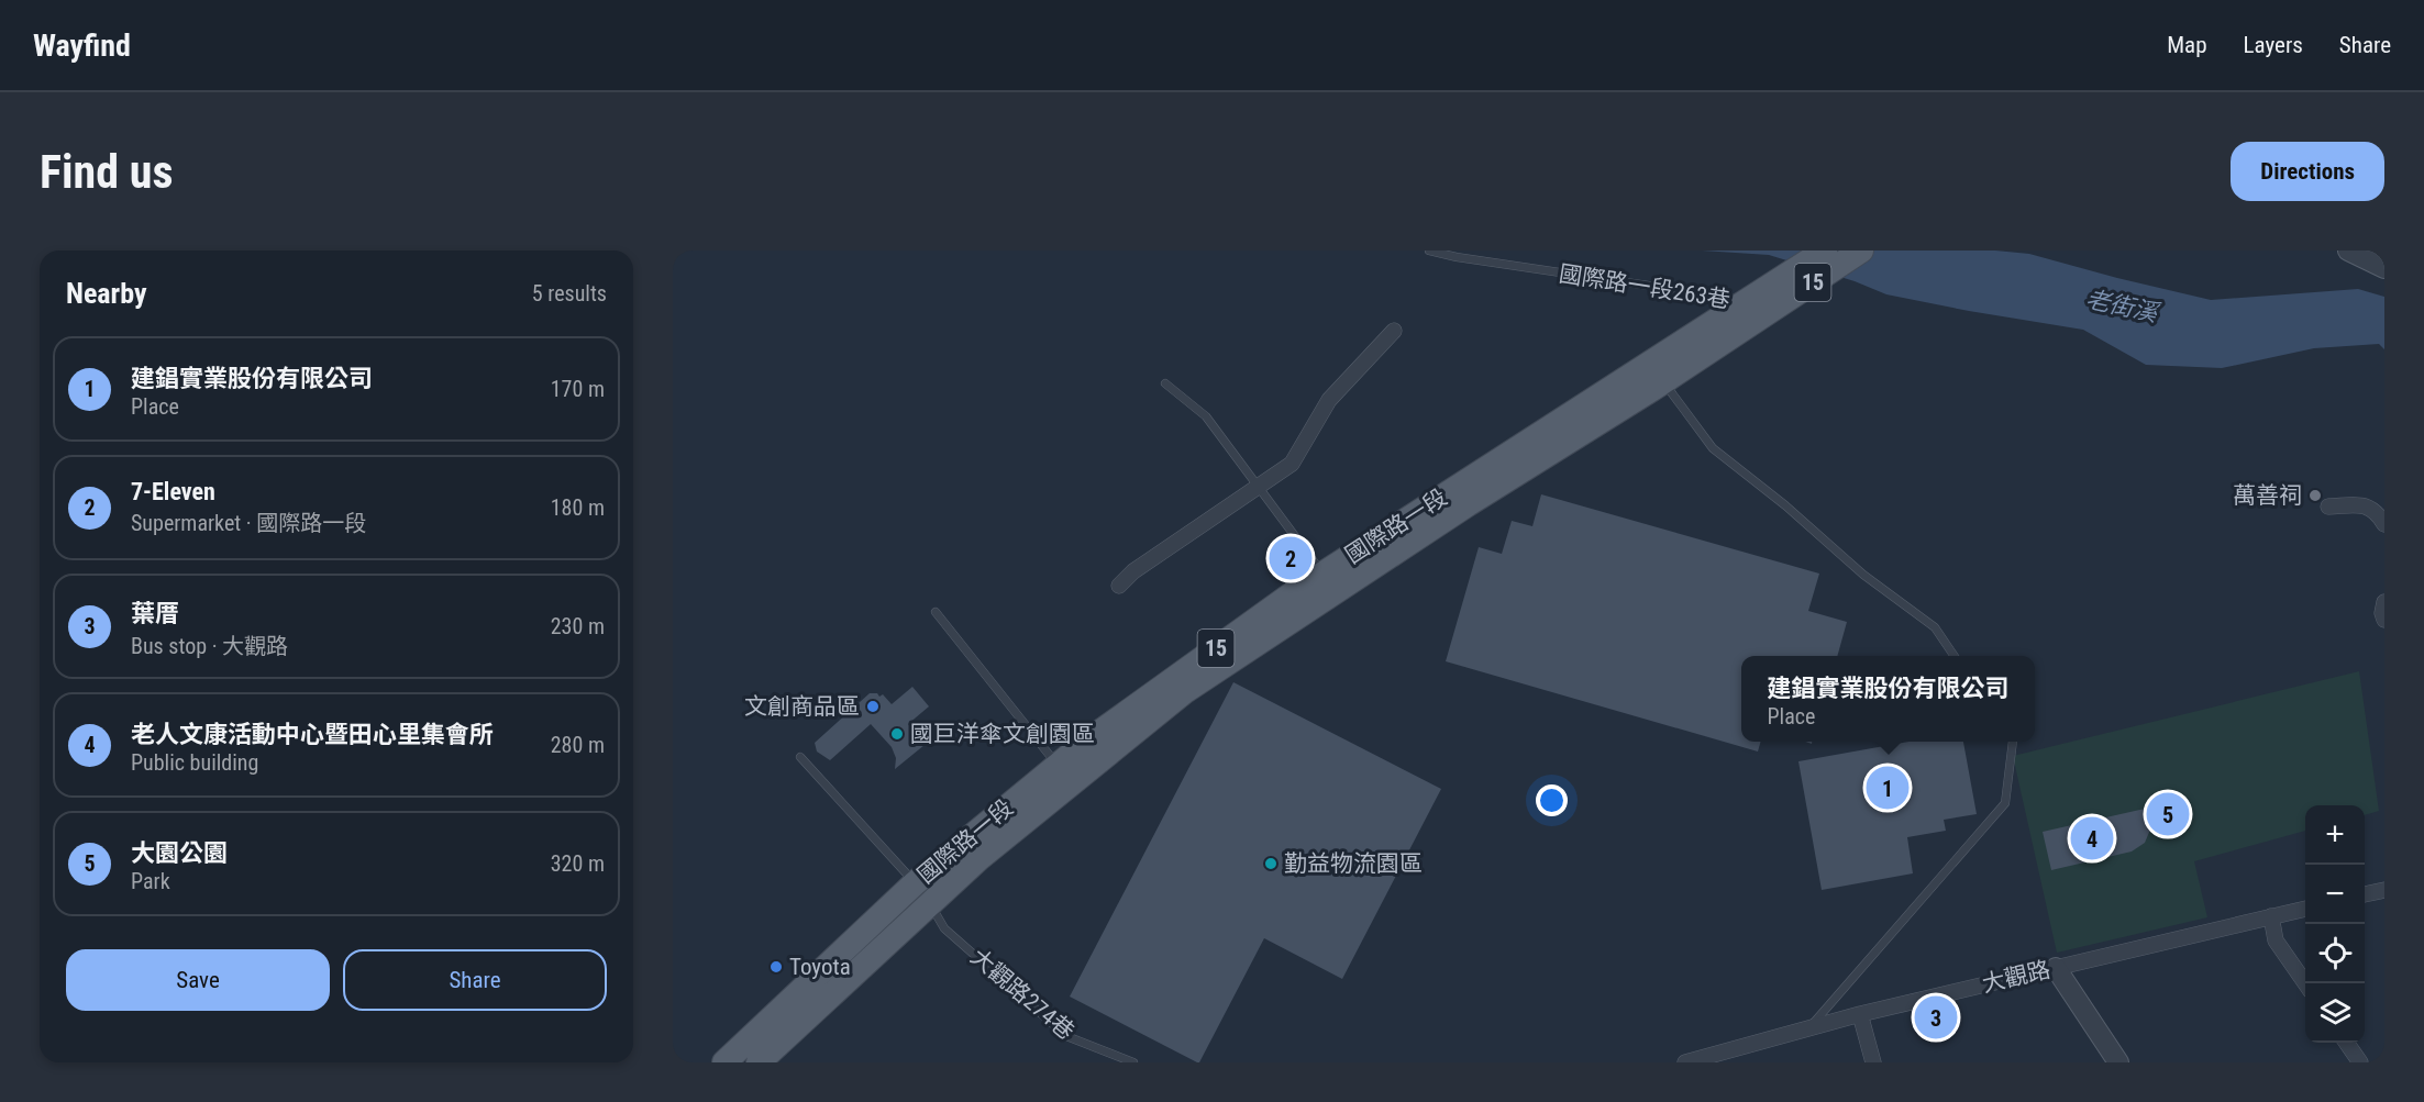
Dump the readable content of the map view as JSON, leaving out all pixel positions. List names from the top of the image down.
{
  "streets": {
    "main road": ["15", "國際路一段"],
    "street": ["大觀路"],
    "lane": ["國際路一段263巷", "大觀路274巷"]
  },
  "crossings": [
    ["15", "國際路一段263巷"],
    ["15", "國際路一段"],
    ["國際路一段263巷", "國際路一段"],
    ["國際路一段", "大觀路274巷"]
  ],
  "water": ["老街溪"],
  "places": [
    "萬善祠",
    "文創商品區",
    "國巨洋傘文創園區",
    "勤益物流園區",
    "Toyota"
  ],
  "page": {
    "header": "Wayfind",
    "nav": ["Map", "Layers", "Share"],
    "buttons": [
      "Directions",
      ["Save", "Share"]
    ],
    "title": "Find us",
    "heading": ["Nearby", "5 results"],
    "list": [
      {
        "mark": "1",
        "name": "建錩實業股份有限公司",
        "note": "Place",
        "value": "170 m"
      },
      {
        "mark": "2",
        "name": "7-Eleven",
        "note": "Supermarket · 國際路一段",
        "value": "180 m"
      },
      {
        "mark": "3",
        "name": "葉厝",
        "note": "Bus stop · 大觀路",
        "value": "230 m"
      },
      {
        "mark": "4",
        "name": "老人文康活動中心暨田心里集會所",
        "note": "Public building",
        "value": "280 m"
      },
      {
        "mark": "5",
        "name": "大園公園",
        "note": "Park",
        "value": "320 m"
      }
    ],
    "pins": [
      "2",
      "1",
      "5",
      "4",
      "3"
    ],
    "popup": ["建錩實業股份有限公司", "Place"],
    "map_buttons": ["+", "−"]
  }
}
